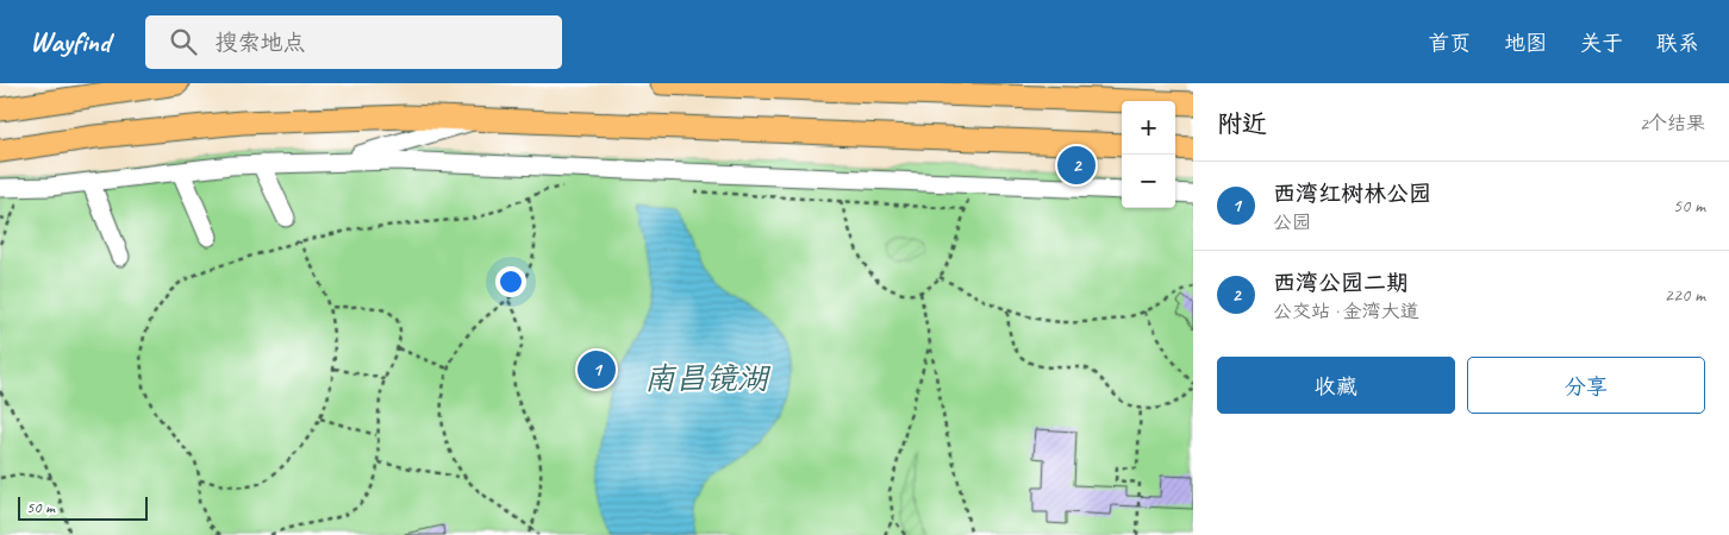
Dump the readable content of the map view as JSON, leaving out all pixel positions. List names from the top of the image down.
{
  "water": ["南昌镜湖"],
  "scale_bar": "50 m",
  "page": {
    "header": "Wayfind",
    "search": "搜索地点",
    "nav": [
      "首页",
      "地图",
      "关于",
      "联系"
    ],
    "heading": ["附近", "2个结果"],
    "map_buttons": ["+", "−"],
    "pins": ["2", "1"],
    "list": [
      {
        "mark": "1",
        "name": "西湾红树林公园",
        "note": "公园",
        "value": "50 m"
      },
      {
        "mark": "2",
        "name": "西湾公园二期",
        "note": "公交站 · 金湾大道",
        "value": "220 m"
      }
    ],
    "buttons": ["收藏", "分享"],
    "scale": "50 m"
  }
}
